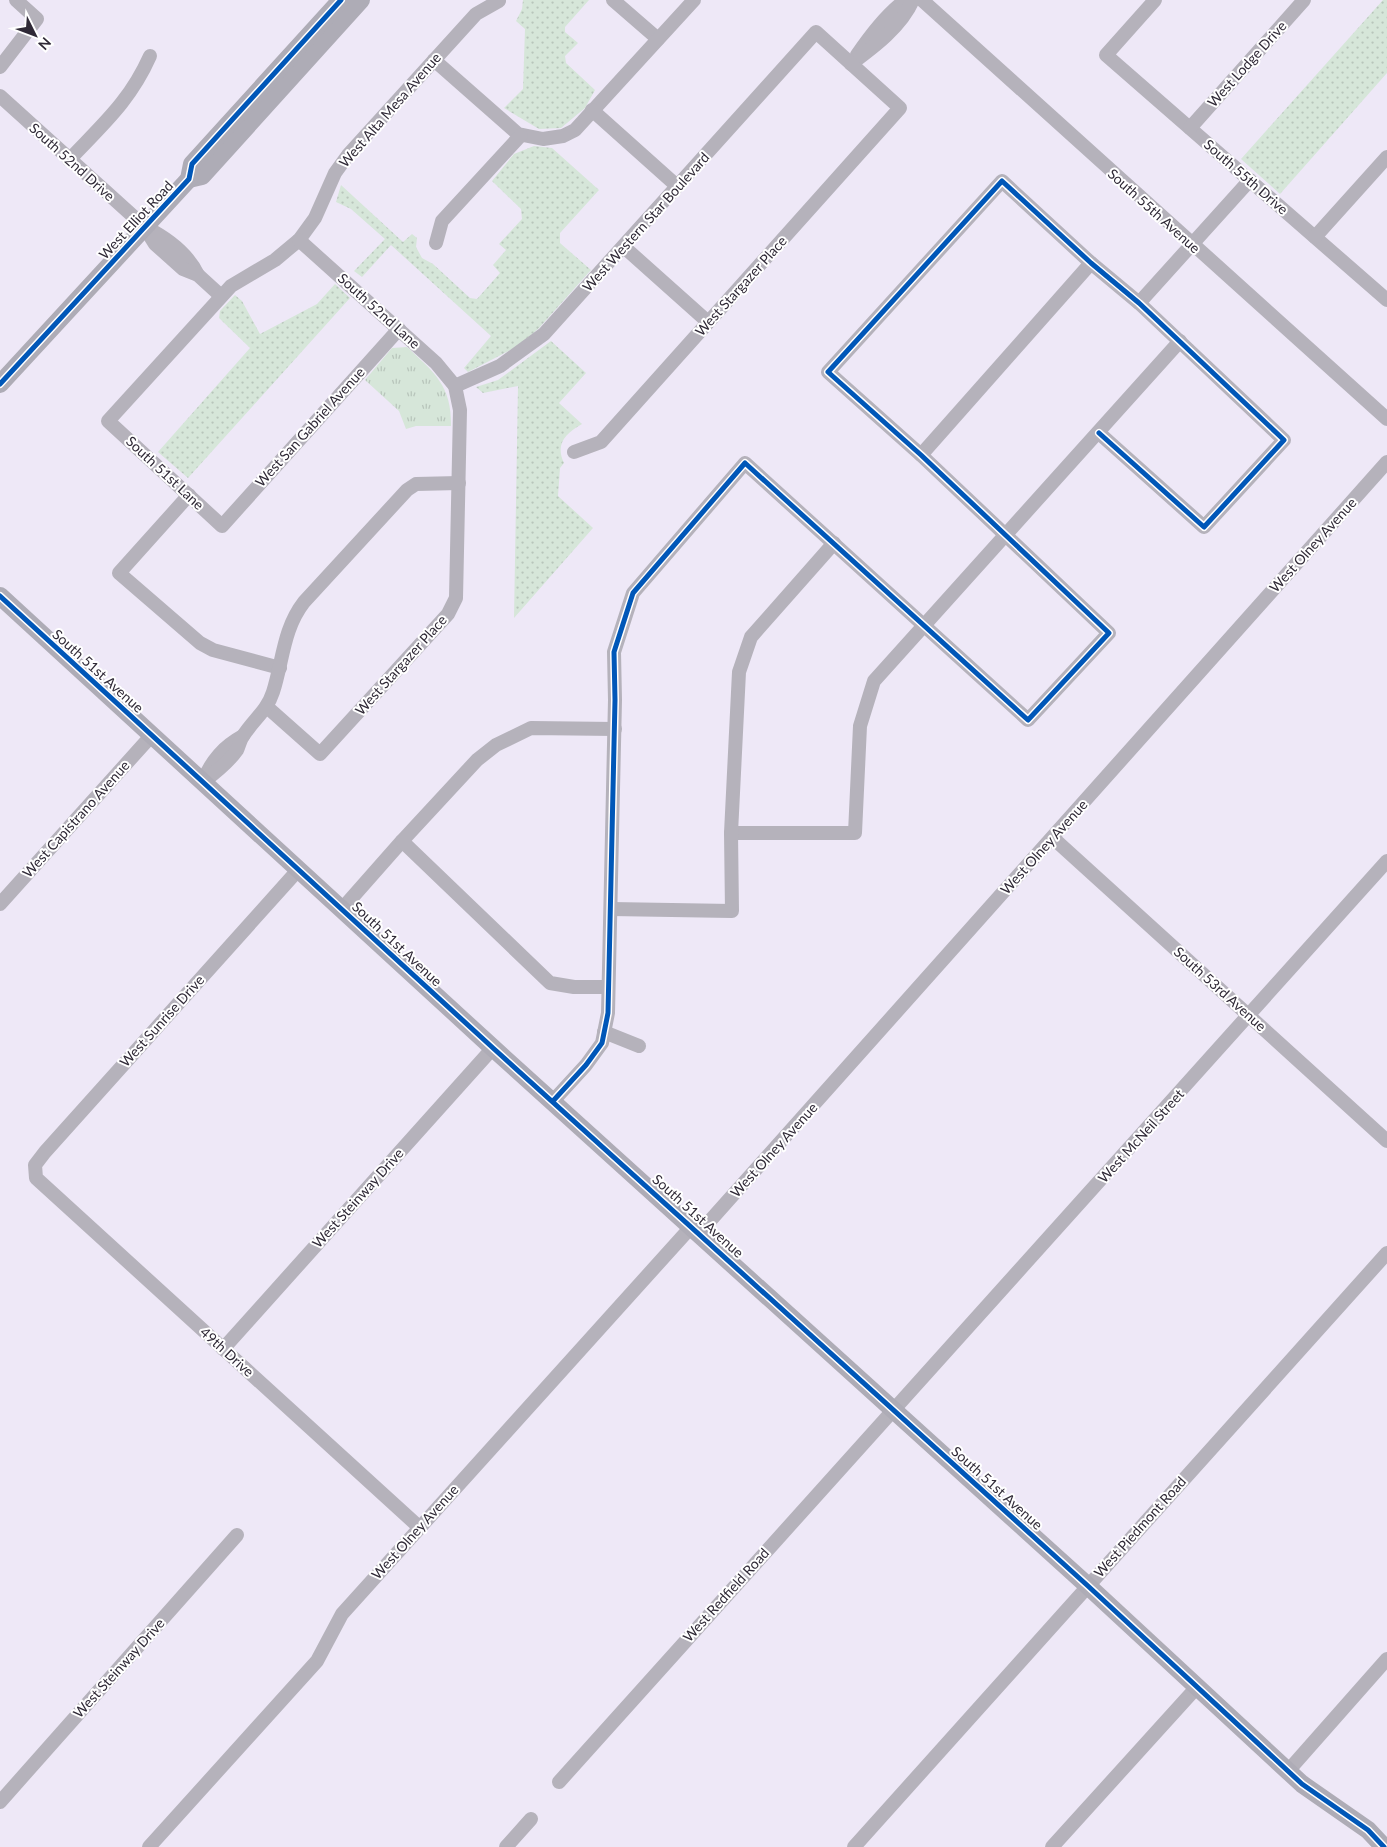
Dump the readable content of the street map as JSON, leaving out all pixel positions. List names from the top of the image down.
{
  "streets": {
    "main road": ["West Elliot Road", "South 51st Avenue"],
    "street": [
      "West Lodge Drive",
      "West Alta Mesa Avenue",
      "South 52nd Drive",
      "South 55th Drive",
      "South 55th Avenue",
      "West Western Star Boulevard",
      "West Stargazer Place",
      "South 52nd Lane",
      "West San Gabriel Avenue",
      "South 51st Lane",
      "West Olney Avenue",
      "West Capistrano Avenue",
      "South 53rd Avenue",
      "West Sunrise Drive",
      "West McNeil Street",
      "West Steinway Drive",
      "49th Drive",
      "West Piedmont Road",
      "West Redfield Road"
    ]
  },
  "crossings": [
    ["West Lodge Drive", "South 55th Drive"],
    ["West Alta Mesa Avenue", "South 52nd Drive"],
    ["West Alta Mesa Avenue", "South 52nd Lane"],
    ["West Alta Mesa Avenue", "South 51st Lane"],
    ["South 52nd Drive", "West Elliot Road"],
    ["West Western Star Boulevard", "West Stargazer Place"],
    ["West Western Star Boulevard", "South 52nd Lane"],
    ["West Stargazer Place", "South 52nd Lane"],
    ["South 52nd Lane", "West San Gabriel Avenue"],
    ["West San Gabriel Avenue", "South 51st Lane"],
    ["West Olney Avenue", "South 51st Avenue"],
    ["West Olney Avenue", "South 53rd Avenue"],
    ["West Olney Avenue", "49th Drive"],
    ["South 51st Avenue", "West Capistrano Avenue"],
    ["South 51st Avenue", "West Sunrise Drive"],
    ["South 51st Avenue", "West McNeil Street"],
    ["South 51st Avenue", "West Steinway Drive"],
    ["South 51st Avenue", "West Piedmont Road"],
    ["South 51st Avenue", "West Redfield Road"],
    ["South 53rd Avenue", "West McNeil Street"],
    ["West Sunrise Drive", "49th Drive"],
    ["West McNeil Street", "West Redfield Road"],
    ["West Steinway Drive", "49th Drive"]
  ],
  "north": "bottom right"
}
